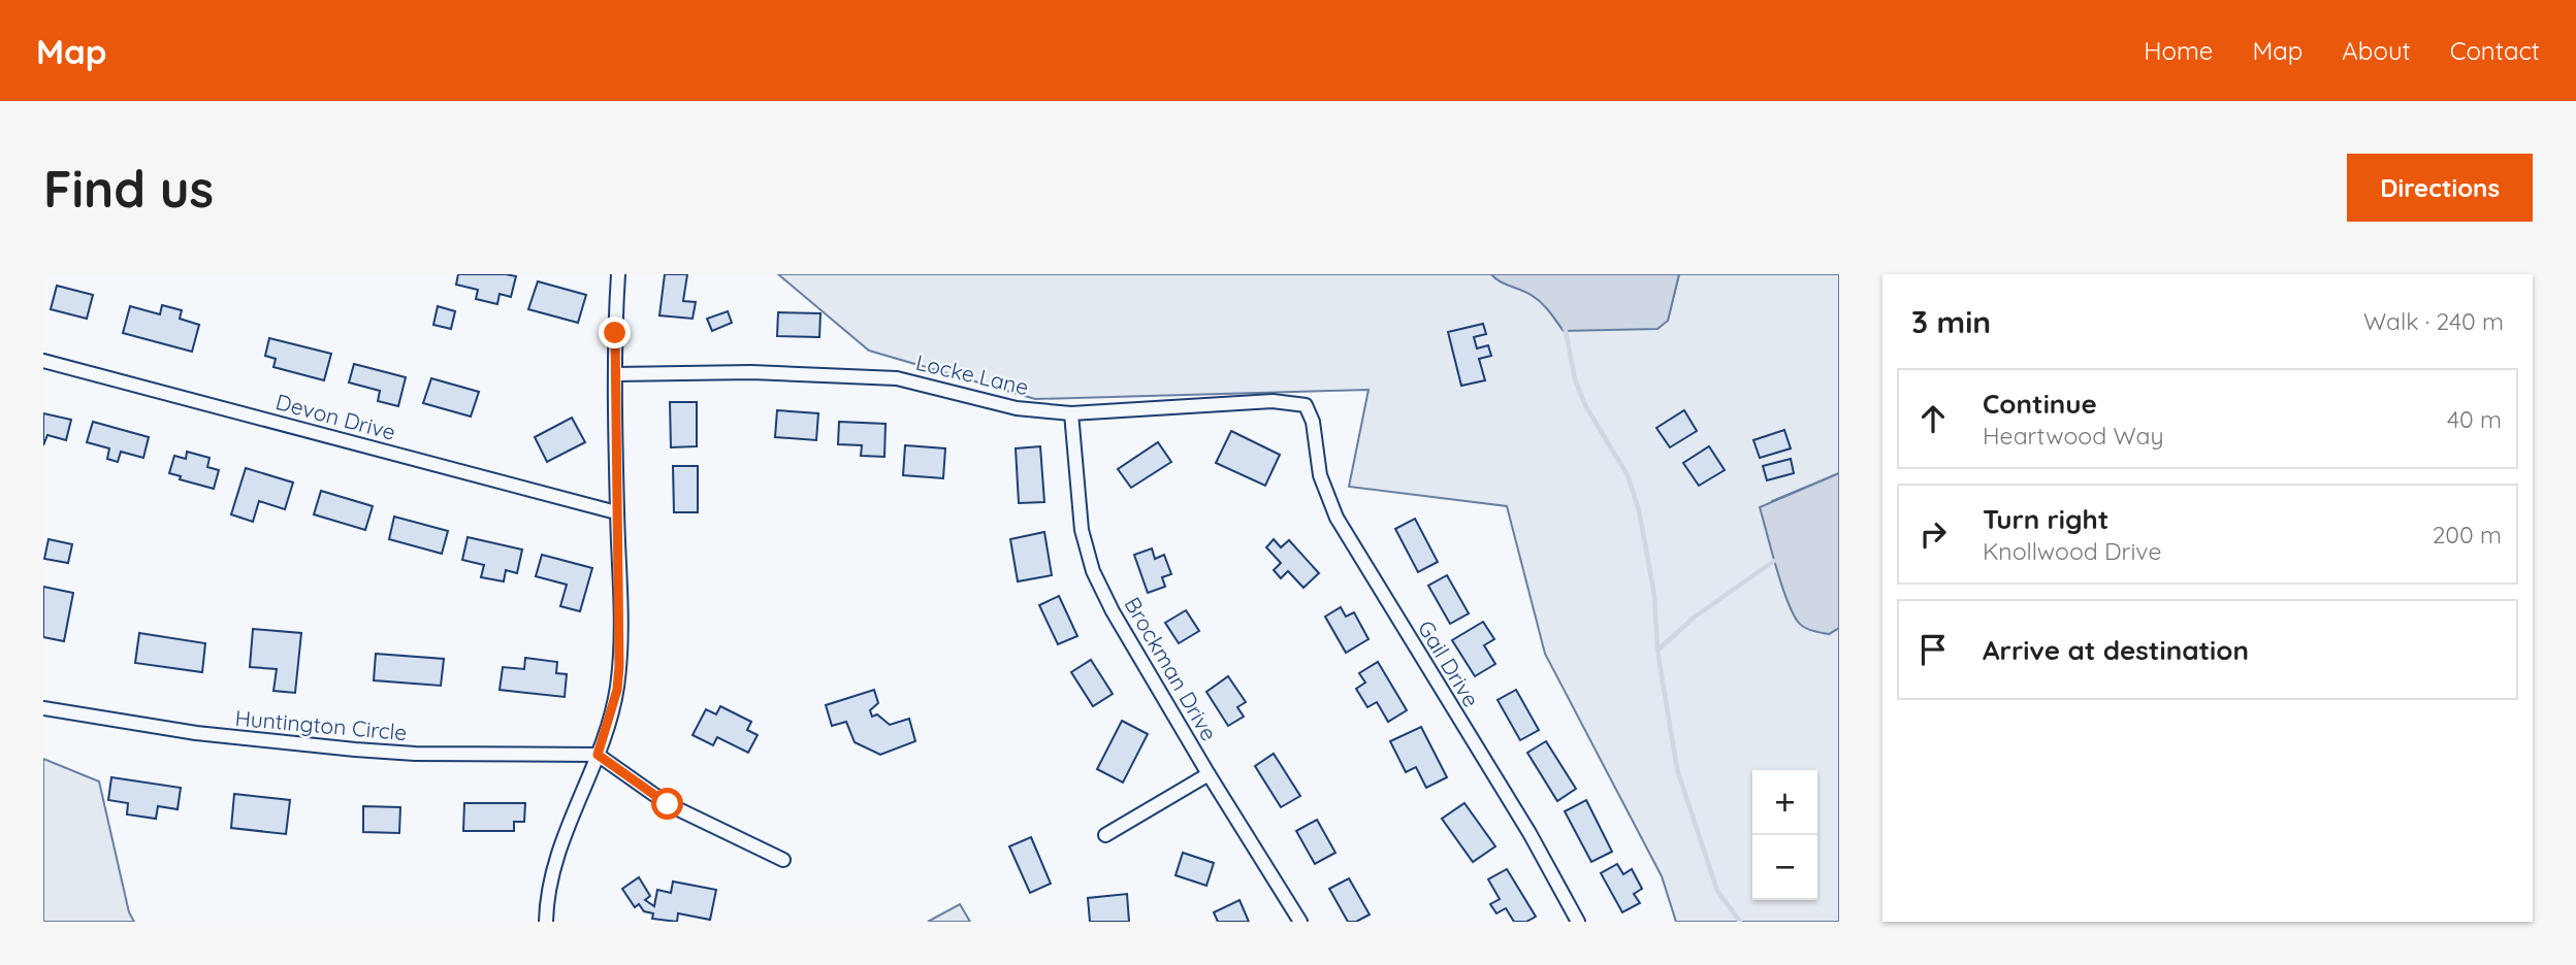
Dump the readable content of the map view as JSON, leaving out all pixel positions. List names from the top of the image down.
{
  "streets": {
    "street": [
      "Locke Lane",
      "Devon Drive",
      "Gail Drive",
      "Brockman Drive",
      "Huntington Circle"
    ]
  },
  "crossings": [
    ["Locke Lane", "Gail Drive"],
    ["Locke Lane", "Brockman Drive"]
  ],
  "page": {
    "header": "Map",
    "nav": [
      "Home",
      "Map",
      "About",
      "Contact"
    ],
    "buttons": "Directions",
    "title": "Find us",
    "heading": ["3 min", "Walk · 240 m"],
    "list": [
      ["Continue", "Heartwood Way", "40 m"],
      ["Turn right", "Knollwood Drive", "200 m"],
      "Arrive at destination"
    ],
    "map_buttons": ["+", "−"]
  }
}
